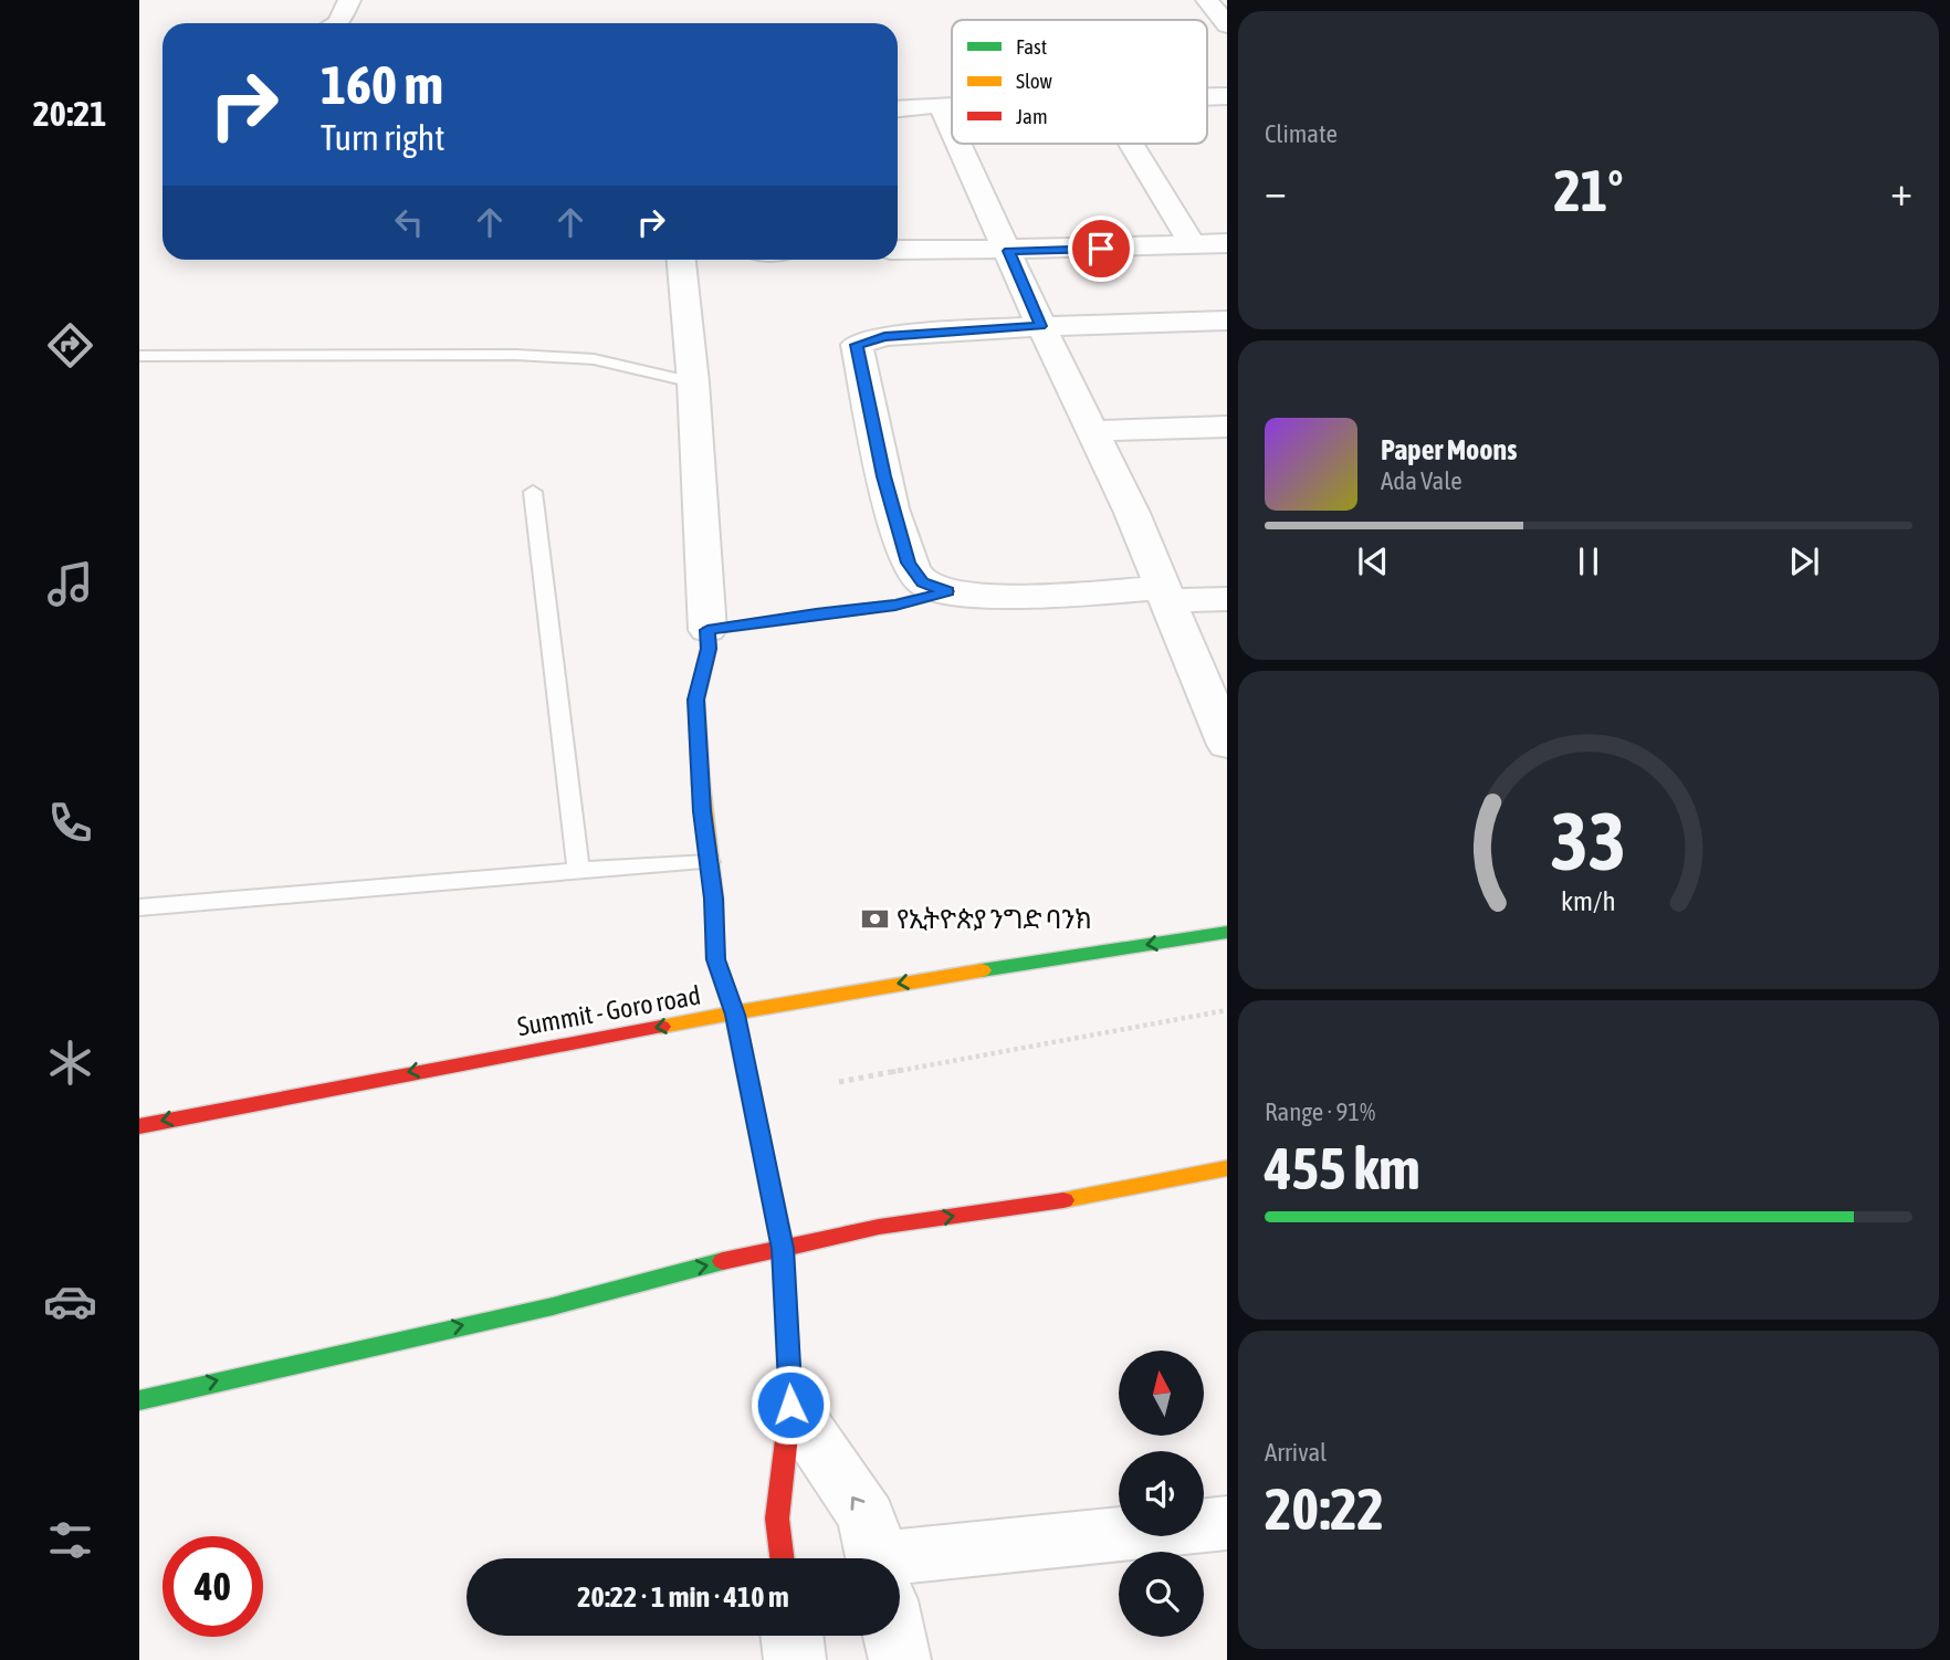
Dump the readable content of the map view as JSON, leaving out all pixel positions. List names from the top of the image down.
{
  "streets": {
    "main road": ["Summit - Goro road"]
  },
  "one_way": ["Summit - Goro road"],
  "places": {
    "bank": ["የኢትዮጵያ ንግድ ባንክ"]
  },
  "legend": ["Fast", "Slow", "Jam"],
  "north": "top",
  "page": {
    "tabs": "20:21",
    "tile": [
      "Climate",
      ["Range · 91%", "455 km"],
      ["Arrival", "20:22"]
    ],
    "turn": ["160 m", "Turn right"],
    "heat": ["−", "21°", "+"],
    "song": ["Paper Moons", "Ada Vale"],
    "limit": "40",
    "trip": "20:22 · 1 min · 410 m",
    "gauge": ["33", "km/h"]
  }
}
